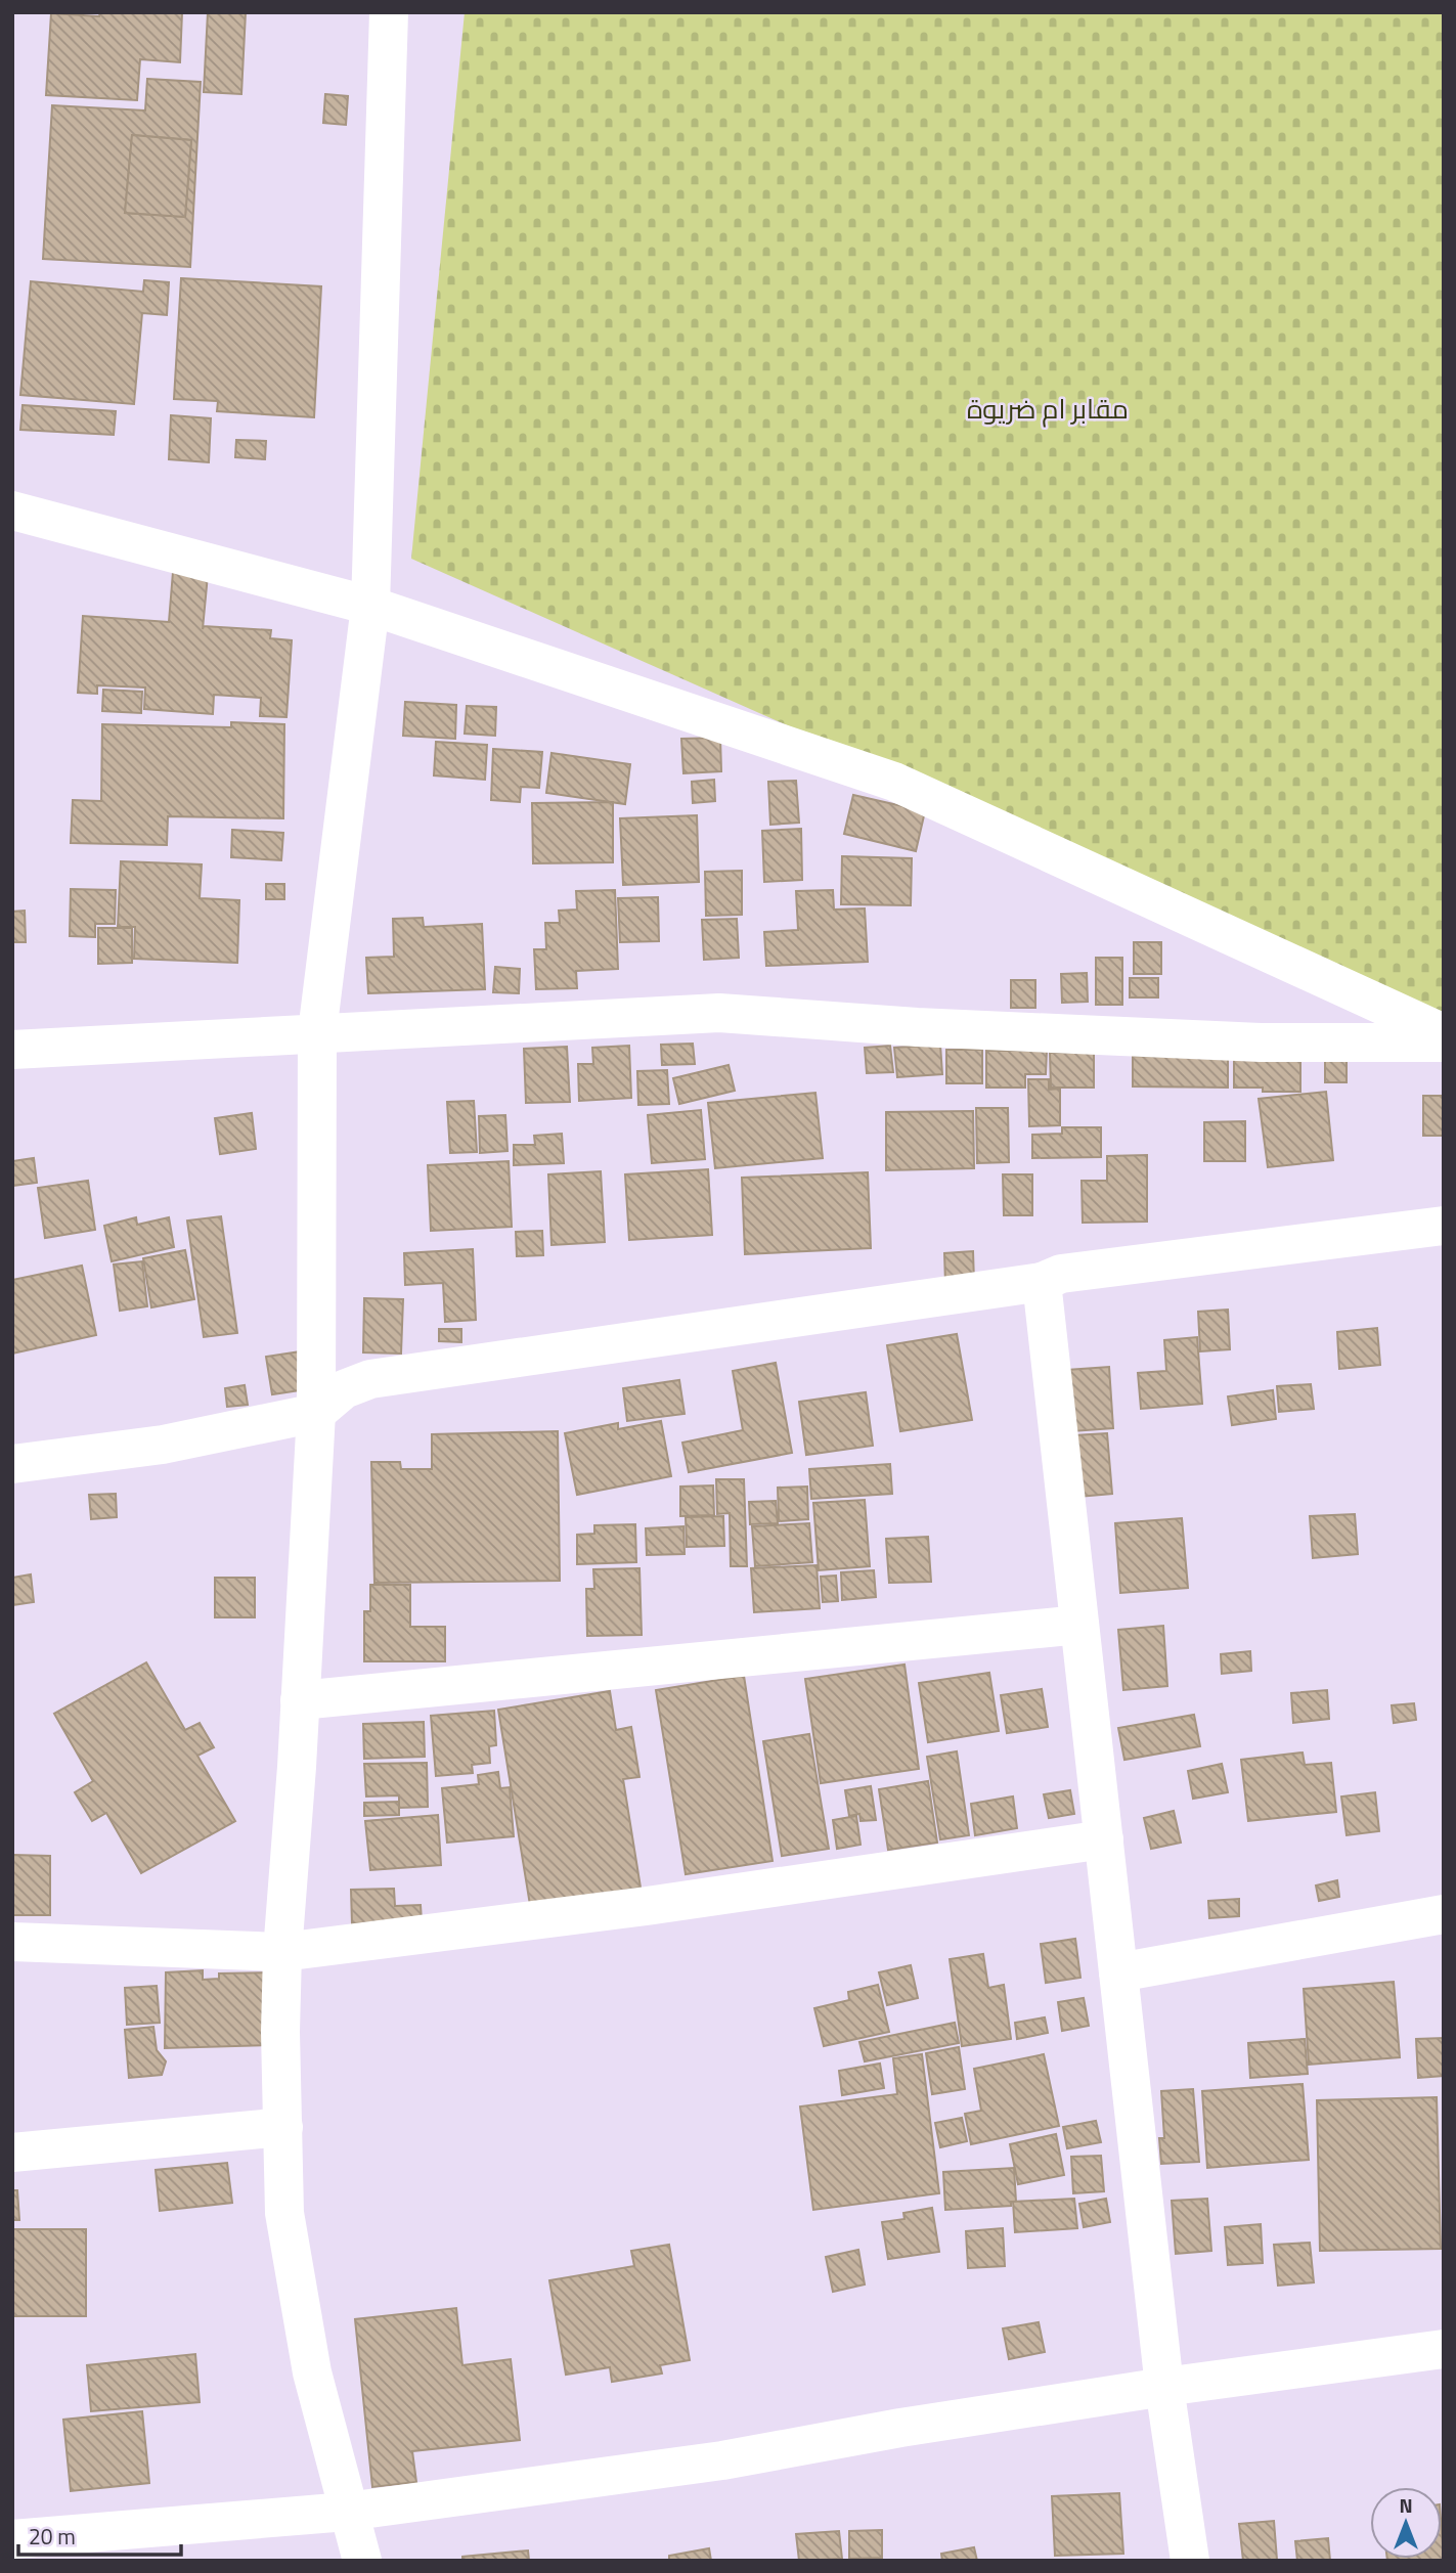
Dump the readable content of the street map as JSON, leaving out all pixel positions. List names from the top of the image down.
{
  "parks": ["مقابر ام ضريوة"],
  "scale_bar": "20 m",
  "north": "top"
}
